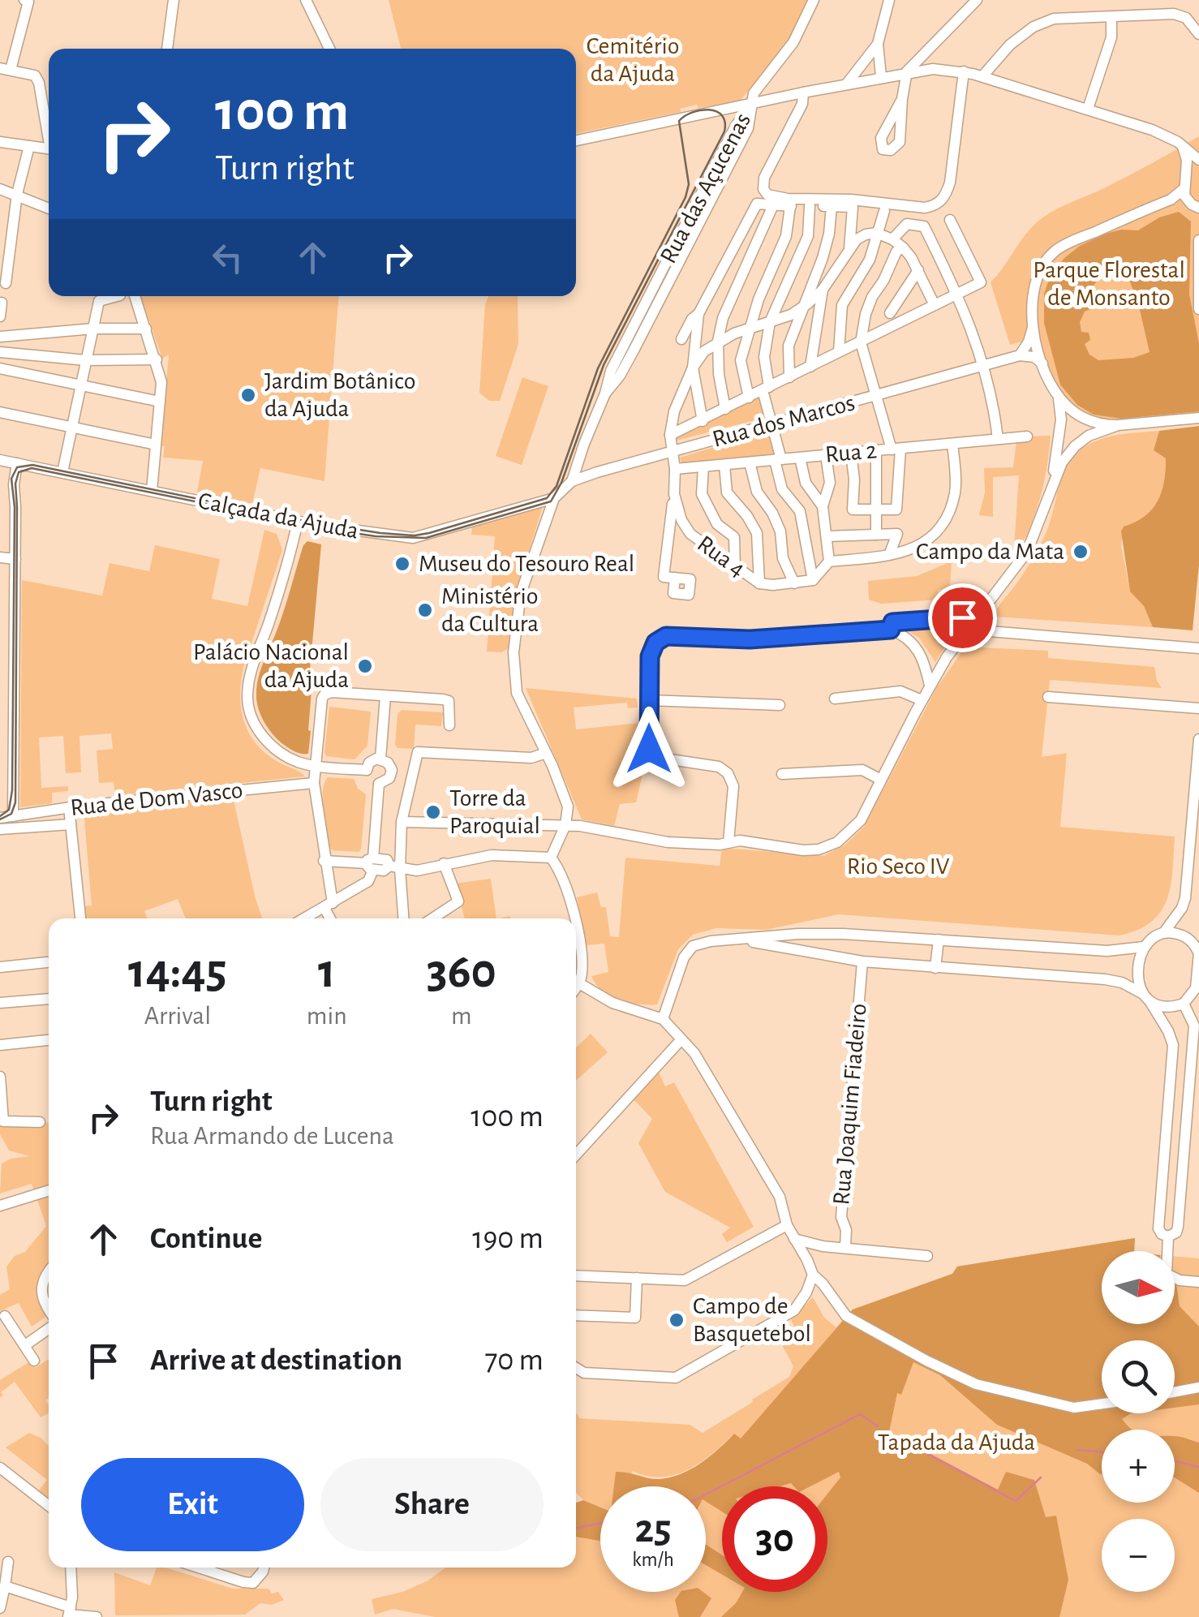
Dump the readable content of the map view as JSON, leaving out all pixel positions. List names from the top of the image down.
{
  "streets": {
    "street": [
      "Rua das Açucenas",
      "Rua dos Marcos",
      "Rua 2",
      "Calçada da Ajuda",
      "Rua 4",
      "Rua de Dom Vasco",
      "Rua Joaquim Fiadeiro"
    ]
  },
  "crossings": [
    ["Rua das Açucenas", "Rua dos Marcos"],
    ["Rua dos Marcos", "Calçada da Ajuda"],
    ["Rua dos Marcos", "Rua 4"],
    ["Rua 2", "Rua 4"]
  ],
  "parks": [
    "Cemitério da Ajuda",
    "Parque Florestal de Monsanto",
    "Rio Seco IV",
    "Tapada da Ajuda"
  ],
  "places": [
    "Jardim Botânico da Ajuda",
    "Campo da Mata",
    "Museu do Tesouro Real",
    "Ministério da Cultura",
    "Palácio Nacional da Ajuda",
    "Torre da Paroquial",
    "Campo de Basquetebol"
  ],
  "north": "right",
  "page": {
    "turn": ["100 m", "Turn right"],
    "eta": [
      "14:45",
      "Arrival",
      "1",
      "min",
      "360",
      "m"
    ],
    "list": [
      {
        "name": "Turn right",
        "note": "Rua Armando de Lucena",
        "value": "100 m"
      },
      {
        "name": "Continue",
        "value": "190 m"
      },
      {
        "name": "Arrive at destination",
        "value": "70 m"
      }
    ],
    "map_buttons": ["+", "−"],
    "buttons": ["Exit", "Share"],
    "speed": "25 km/h",
    "limit": "30"
  }
}
